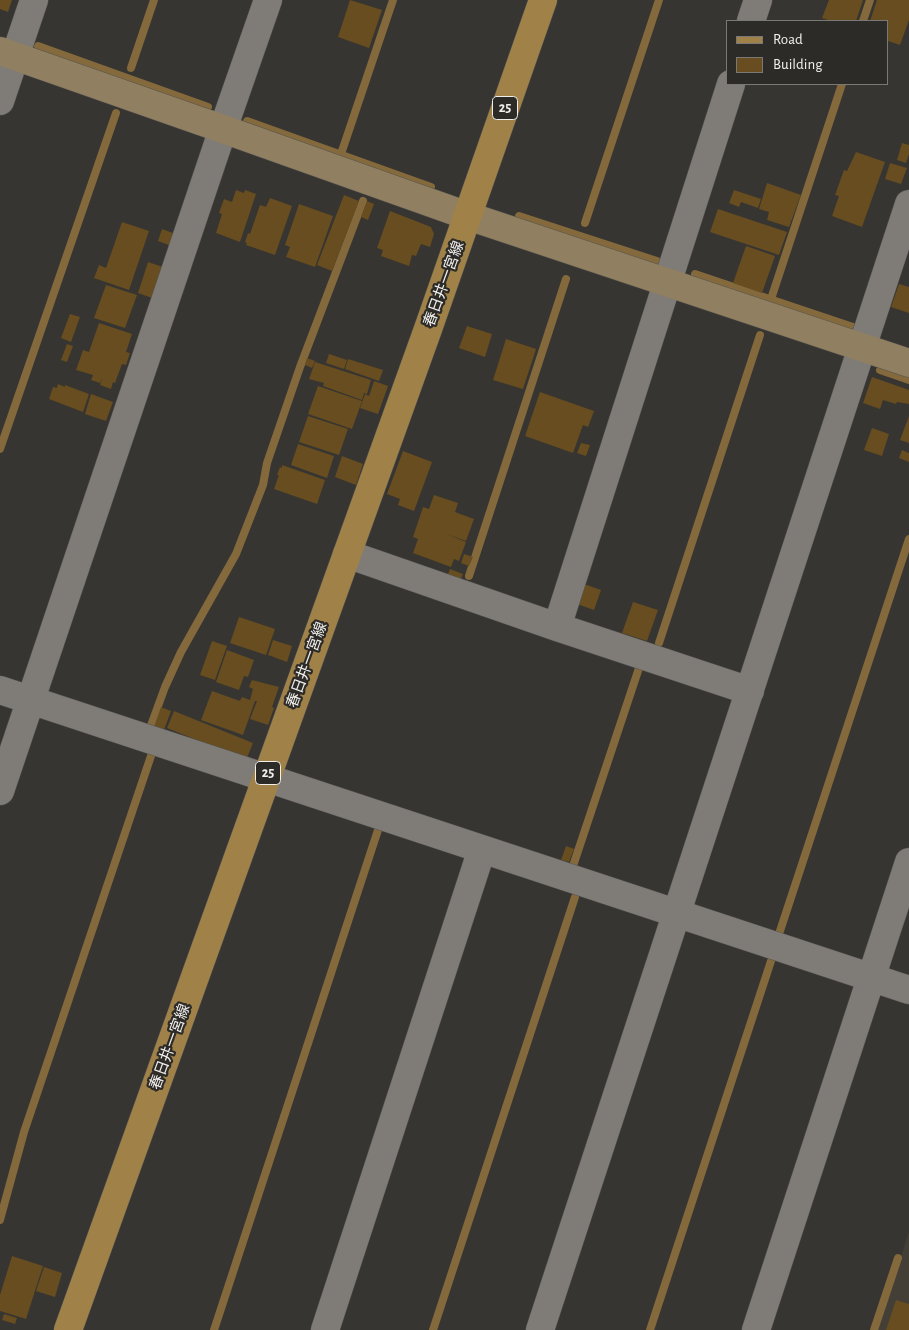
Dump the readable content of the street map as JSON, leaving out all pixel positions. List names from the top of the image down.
{
  "streets": {
    "main road": ["25", "春日井一宮線"]
  },
  "legend": ["Road", "Building"]
}
